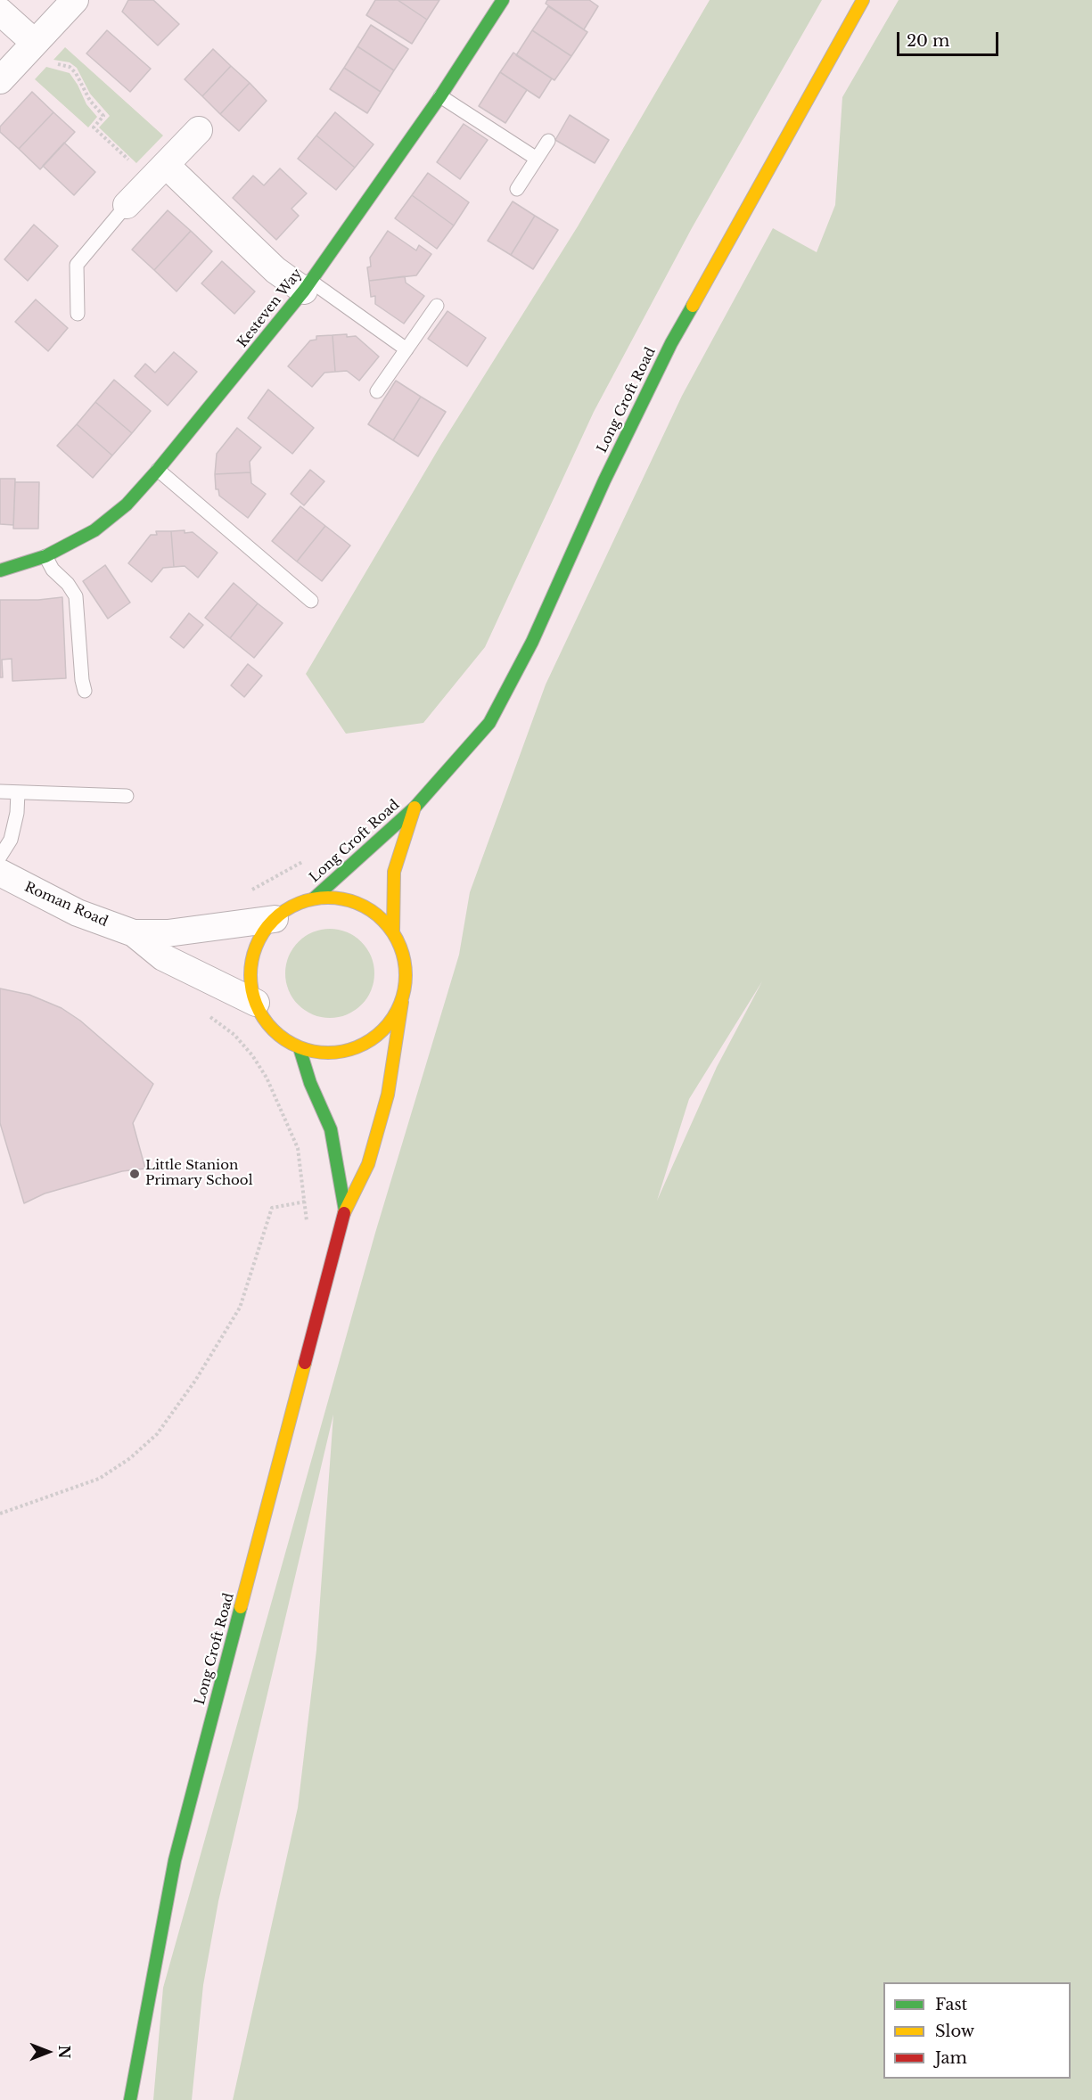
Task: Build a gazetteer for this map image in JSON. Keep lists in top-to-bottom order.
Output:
{
  "streets": {
    "street": ["Kesteven Way", "Long Croft Road", "Roman Road"]
  },
  "crossings": [
    ["Long Croft Road", "Roman Road"]
  ],
  "places": ["Little Stanion Primary School"],
  "legend": ["Fast", "Slow", "Jam"],
  "scale_bar": "20 m",
  "north": "right"
}
